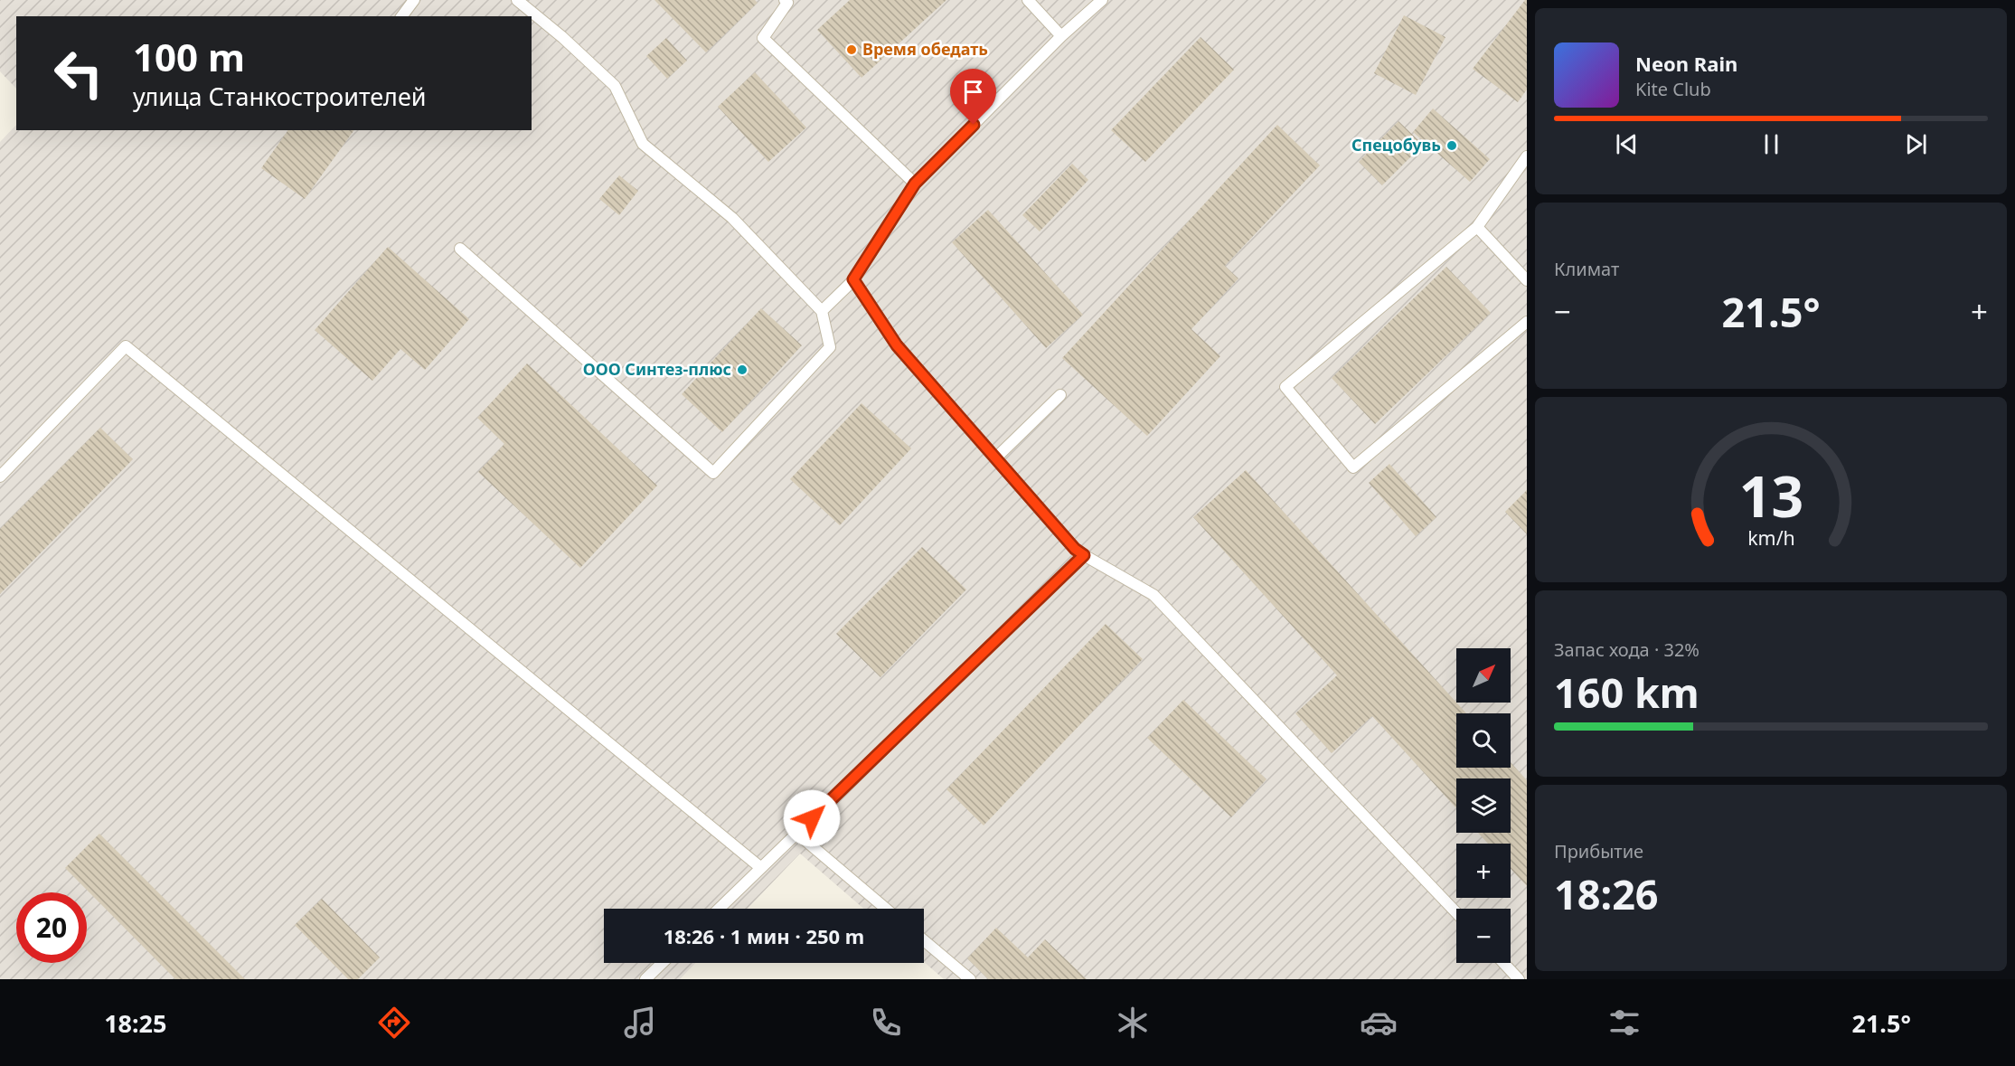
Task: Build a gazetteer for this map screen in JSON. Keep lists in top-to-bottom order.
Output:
{
  "places": ["Время обедать", "Спецобувь", "ООО Синтез-плюс"],
  "north": "top right",
  "page": {
    "turn": ["100 m", "улица Станкостроителей"],
    "song": ["Neon Rain", "Kite Club"],
    "tile": [
      "Климат",
      ["Запас хода · 32%", "160 km"],
      ["Прибытие", "18:26"]
    ],
    "heat": ["−", "21.5°", "+"],
    "map_buttons": ["+", "−"],
    "limit": "20",
    "trip": "18:26 · 1 мин · 250 m",
    "tabs": ["18:25", "21.5°"],
    "gauge": ["13", "km/h"]
  }
}
